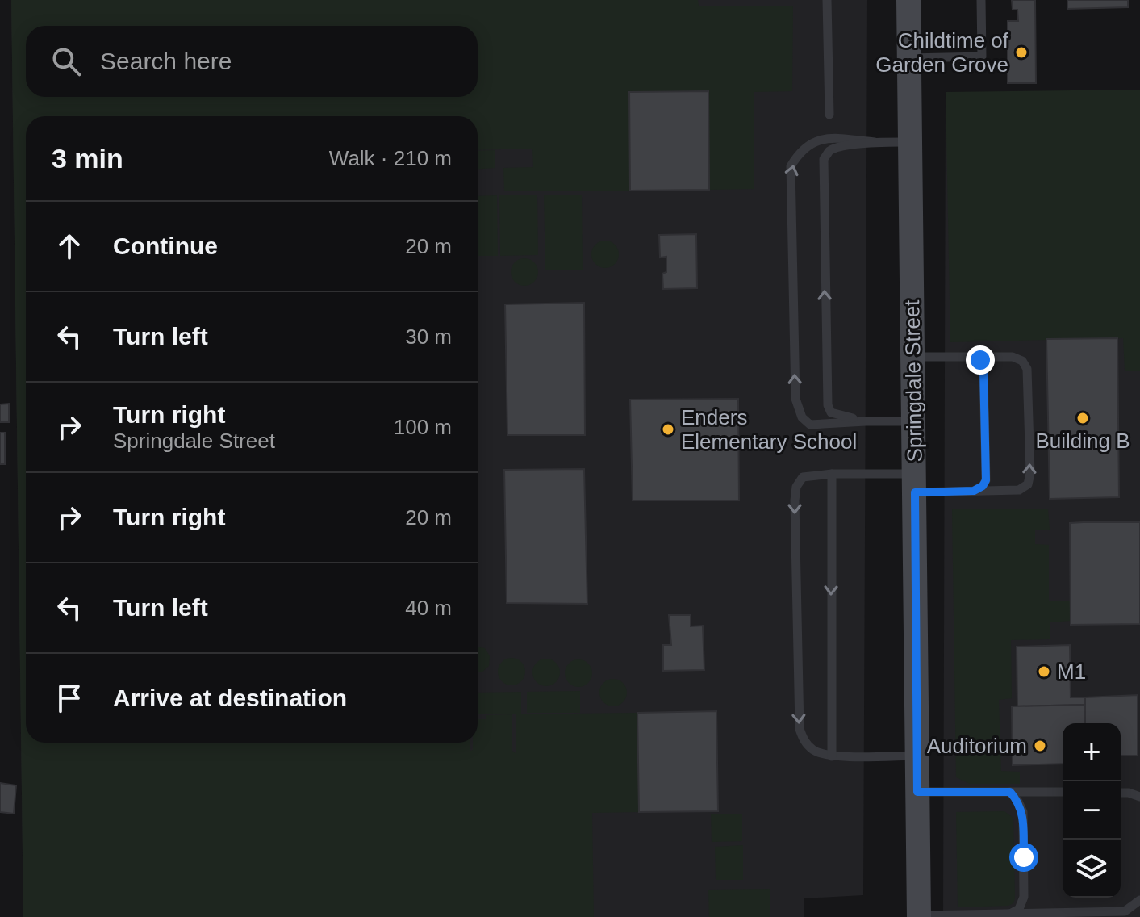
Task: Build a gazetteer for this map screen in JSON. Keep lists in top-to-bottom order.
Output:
{
  "streets": {
    "street": ["Springdale Street"]
  },
  "places": [
    "Childtime of Garden Grove",
    "Building B",
    "Enders Elementary School",
    "M1",
    "Auditorium"
  ],
  "page": {
    "search": "Search here",
    "heading": ["3 min", "Walk · 210 m"],
    "list": [
      ["Continue", "20 m"],
      ["Turn left", "30 m"],
      ["Turn right", "Springdale Street", "100 m"],
      ["Turn right", "20 m"],
      ["Turn left", "40 m"],
      "Arrive at destination"
    ],
    "map_buttons": ["+", "−"]
  }
}
